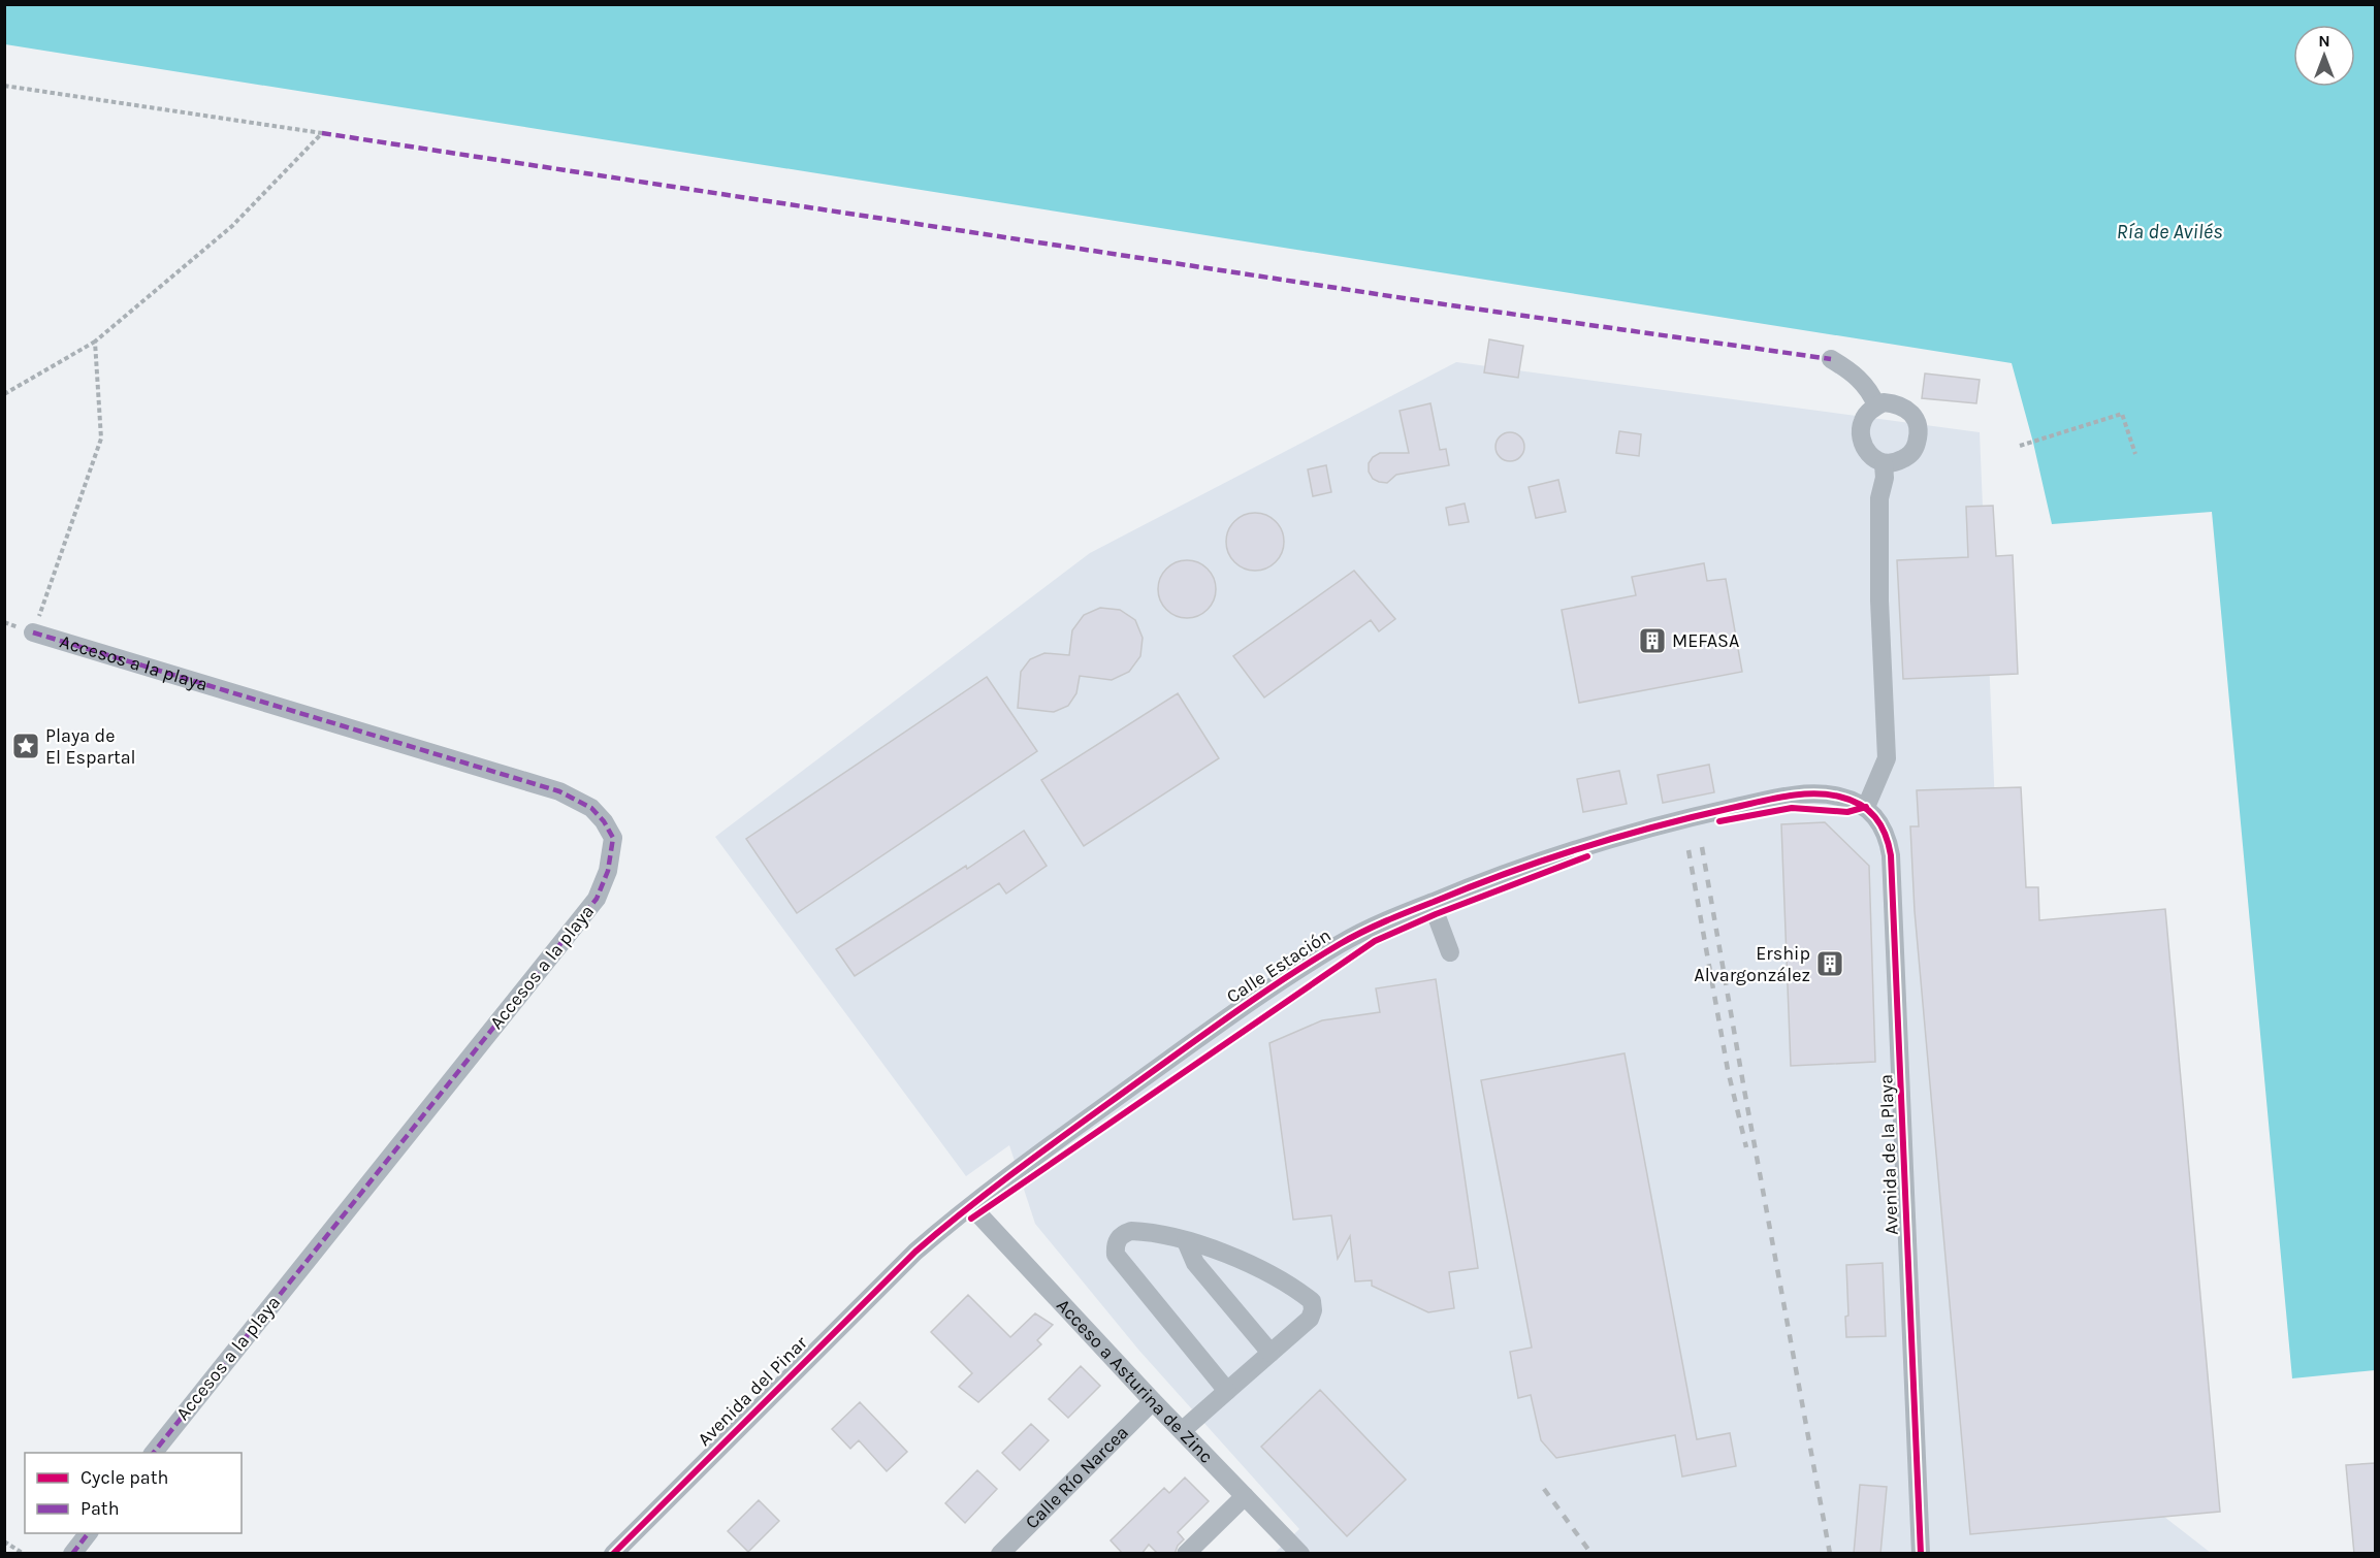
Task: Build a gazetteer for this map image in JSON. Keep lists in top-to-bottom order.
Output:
{
  "streets": {
    "street": [
      "Accesos a la playa",
      "Calle Estación",
      "Avenida de la Playa",
      "Acceso a Asturina de Zinc",
      "Avenida del Pinar",
      "Calle Río Narcea"
    ]
  },
  "crossings": [
    ["Calle Estación", "Avenida de la Playa"],
    ["Calle Estación", "Acceso a Asturina de Zinc"],
    ["Calle Estación", "Avenida del Pinar"],
    ["Acceso a Asturina de Zinc", "Calle Río Narcea"]
  ],
  "water": ["Ría de Avilés"],
  "places": {
    "building": ["MEFASA", "Ership Alvargonzález"],
    "place": ["Playa de El Espartal"]
  },
  "legend": ["Cycle path", "Path"],
  "north": "top"
}
